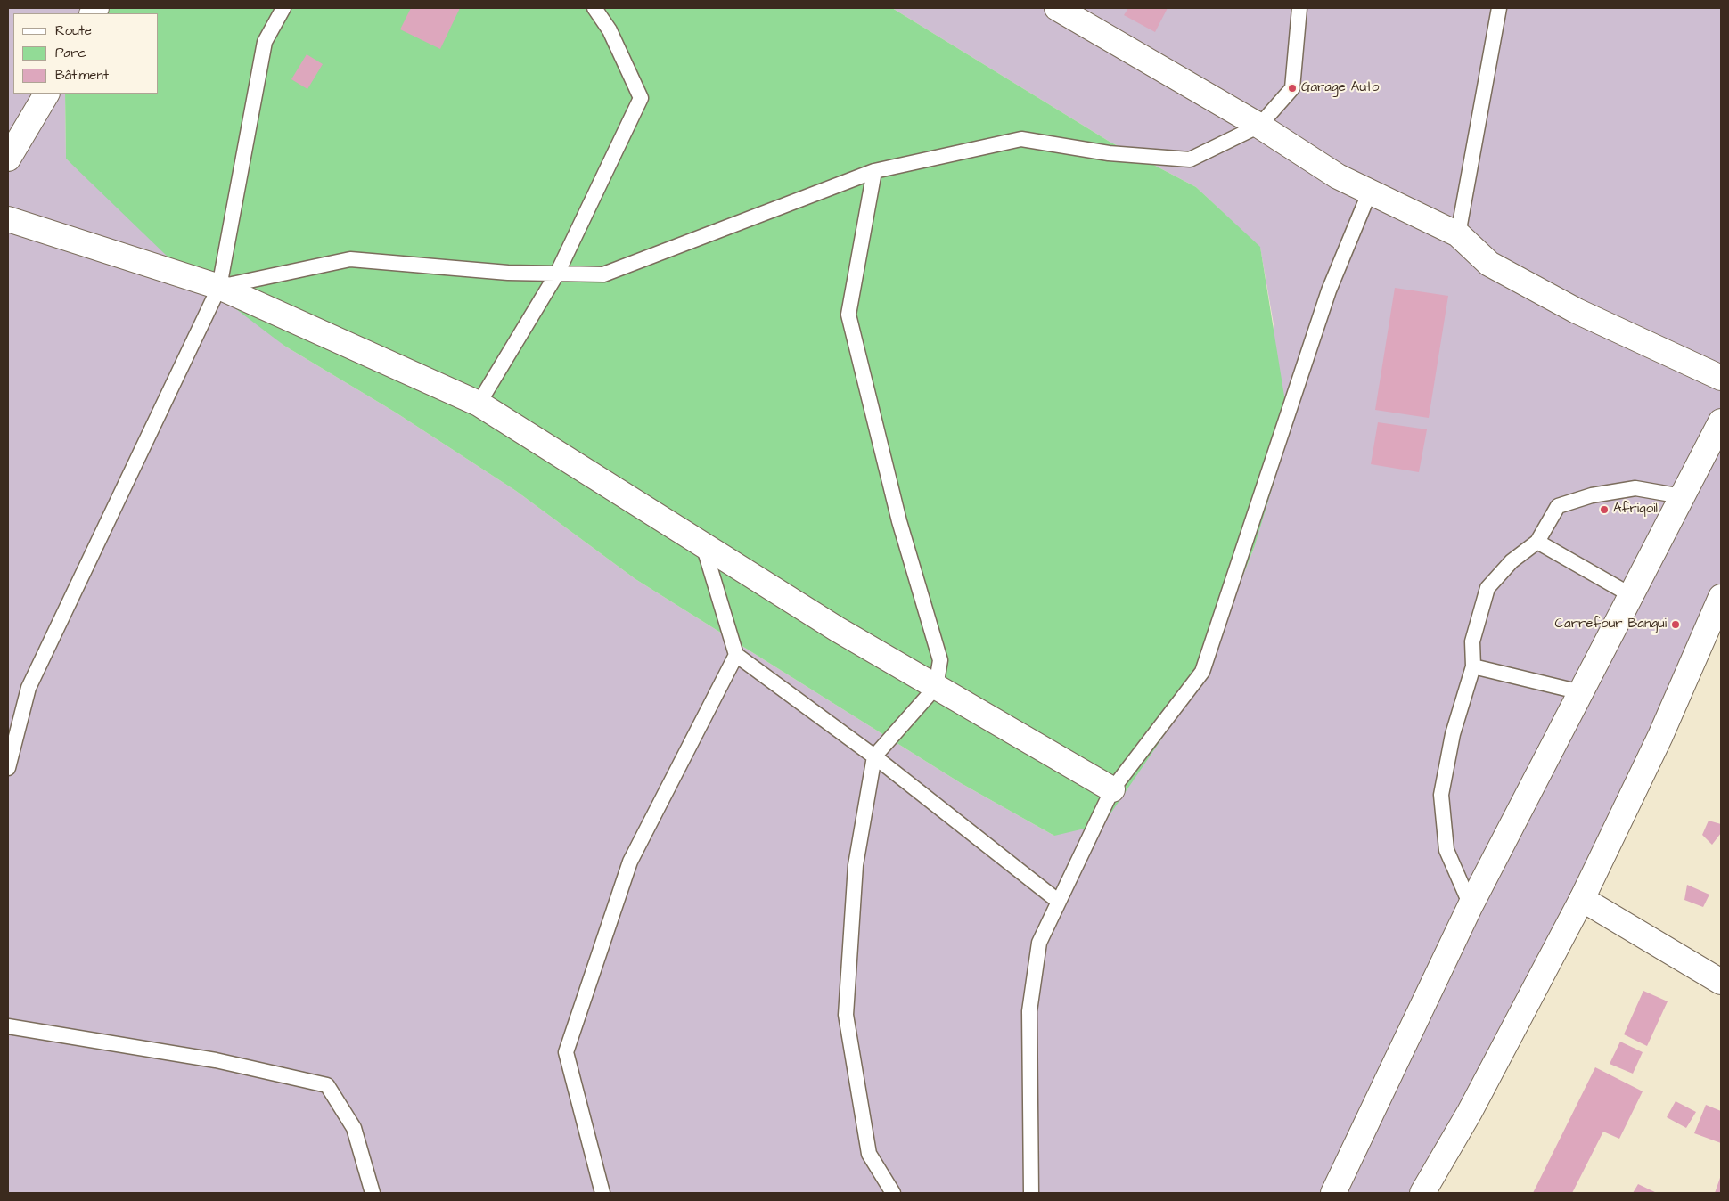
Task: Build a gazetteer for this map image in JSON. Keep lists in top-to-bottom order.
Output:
{
  "places": ["Garage Auto", "Afriqoil", "Carrefour Bangui"],
  "legend": ["Route", "Parc", "Bâtiment"]
}
